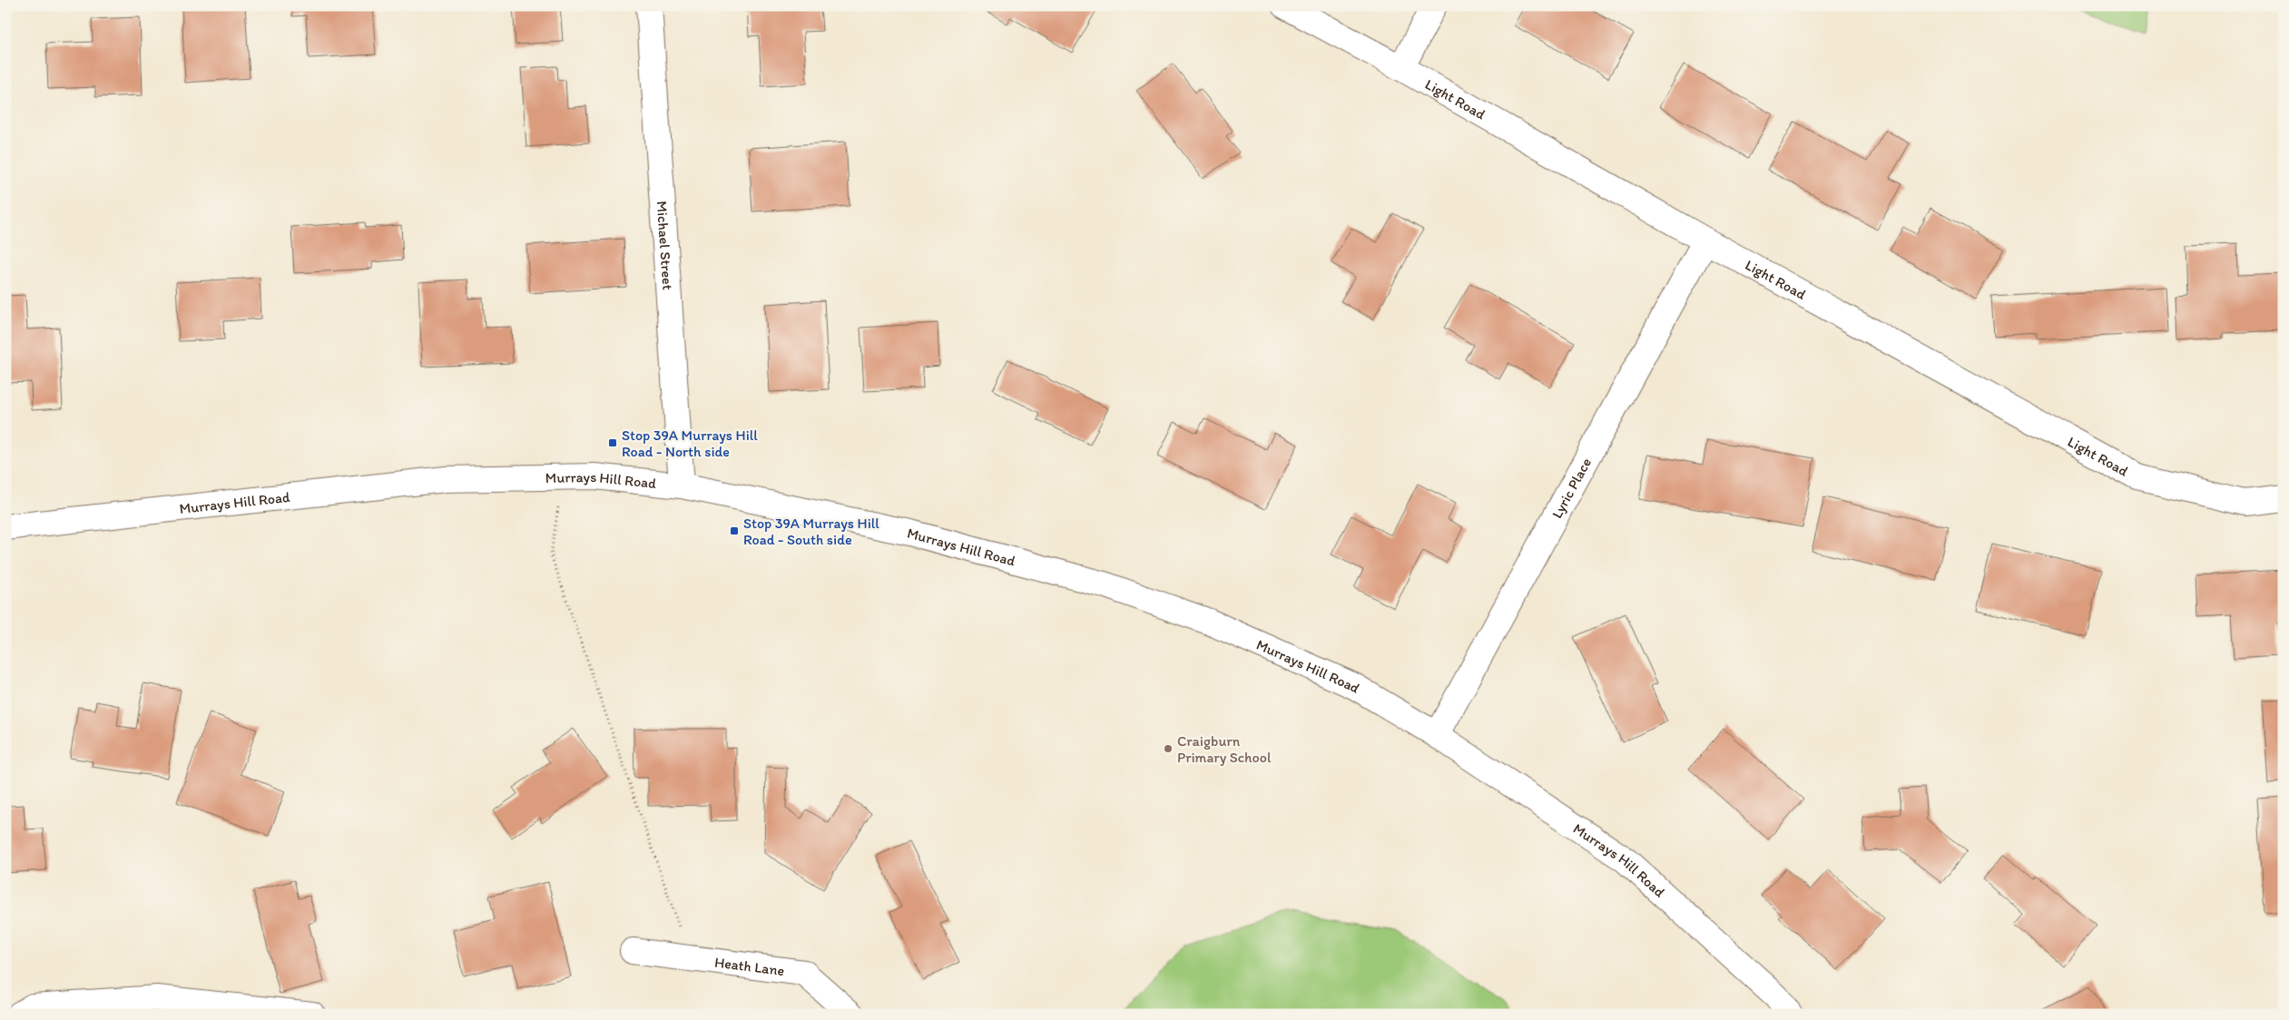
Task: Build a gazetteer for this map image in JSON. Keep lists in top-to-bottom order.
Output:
{
  "streets": {
    "street": [
      "Light Road",
      "Michael Street",
      "Murrays Hill Road",
      "Lyric Place",
      "Heath Lane"
    ]
  },
  "crossings": [
    ["Light Road", "Lyric Place"],
    ["Michael Street", "Murrays Hill Road"],
    ["Murrays Hill Road", "Lyric Place"]
  ],
  "places": {
    "transit": ["Stop 39A Murrays Hill Road - North side", "Stop 39A Murrays Hill Road - South side"],
    "other": ["Craigburn Primary School"]
  }
}
